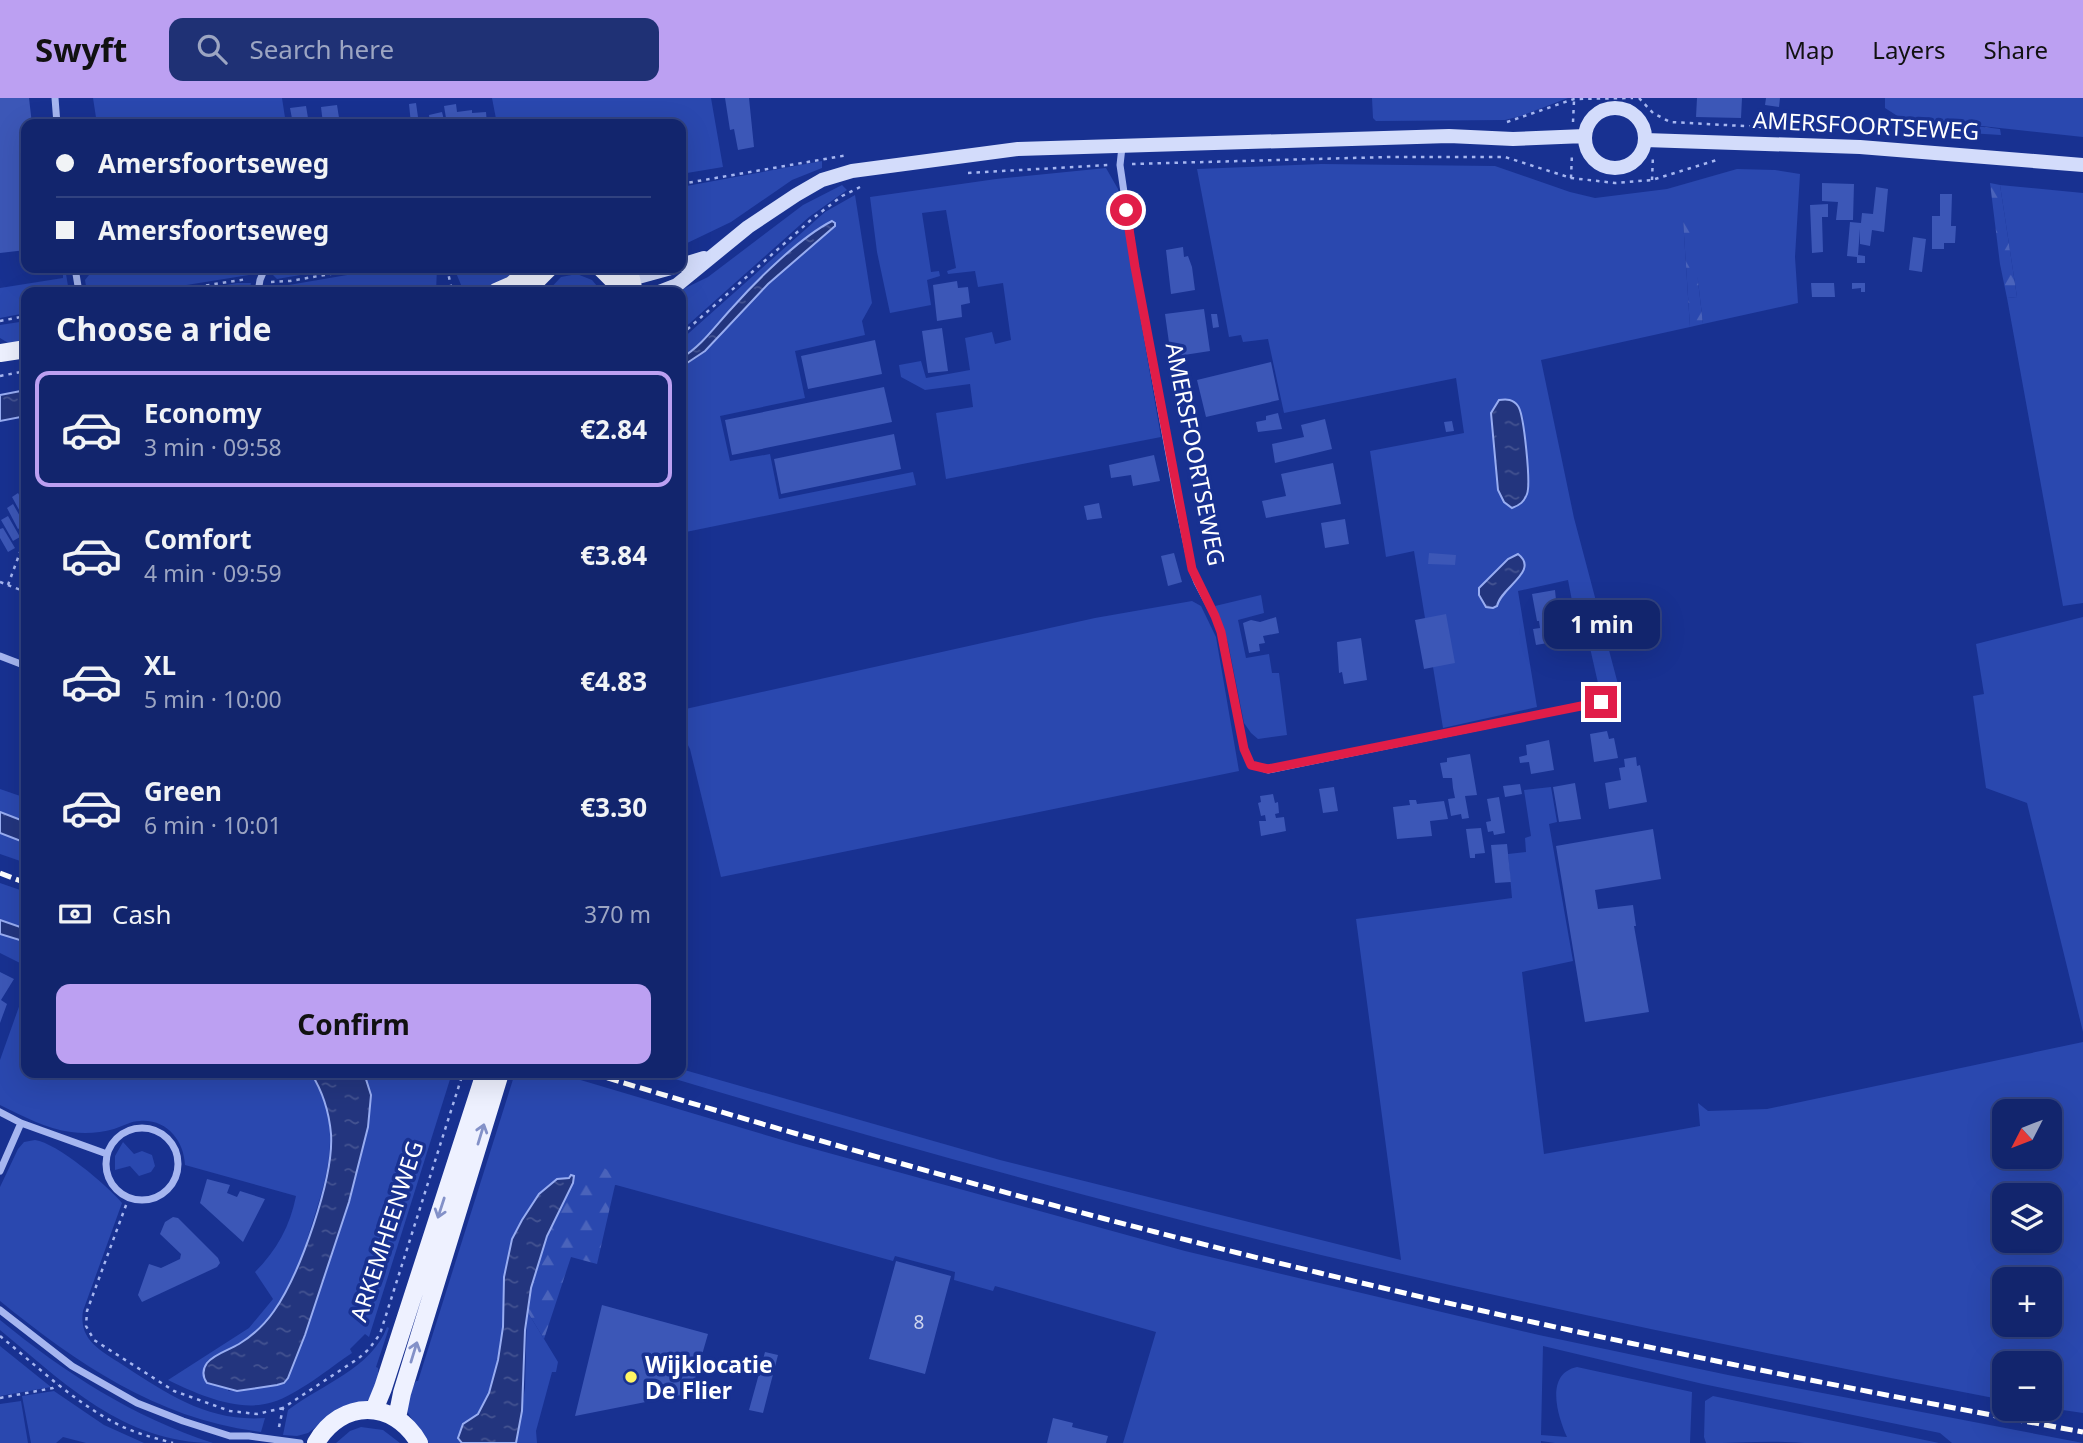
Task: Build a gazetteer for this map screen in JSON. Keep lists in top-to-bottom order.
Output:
{
  "streets": {
    "main road": ["AMERSFOORTSEWEG", "ARKEMHEENWEG"]
  },
  "places": ["Wijklocatie De Flier"],
  "house_numbers": ["8"],
  "north": "bottom left",
  "page": {
    "header": "Swyft",
    "search": "Search here",
    "nav": ["Map", "Layers", "Share"],
    "banner": ["Amersfoortseweg", "Amersfoortseweg"],
    "heading": "Choose a ride",
    "list": [
      {
        "name": "Economy",
        "note": "3 min · 09:58",
        "value": "€2.84"
      },
      {
        "name": "Comfort",
        "note": "4 min · 09:59",
        "value": "€3.84"
      },
      {
        "name": "XL",
        "note": "5 min · 10:00",
        "value": "€4.83"
      },
      {
        "name": "Green",
        "note": "6 min · 10:01",
        "value": "€3.30"
      }
    ],
    "bubble": "1 min",
    "pay": ["Cash", "370 m"],
    "buttons": "Confirm",
    "map_buttons": ["+", "−"]
  }
}
